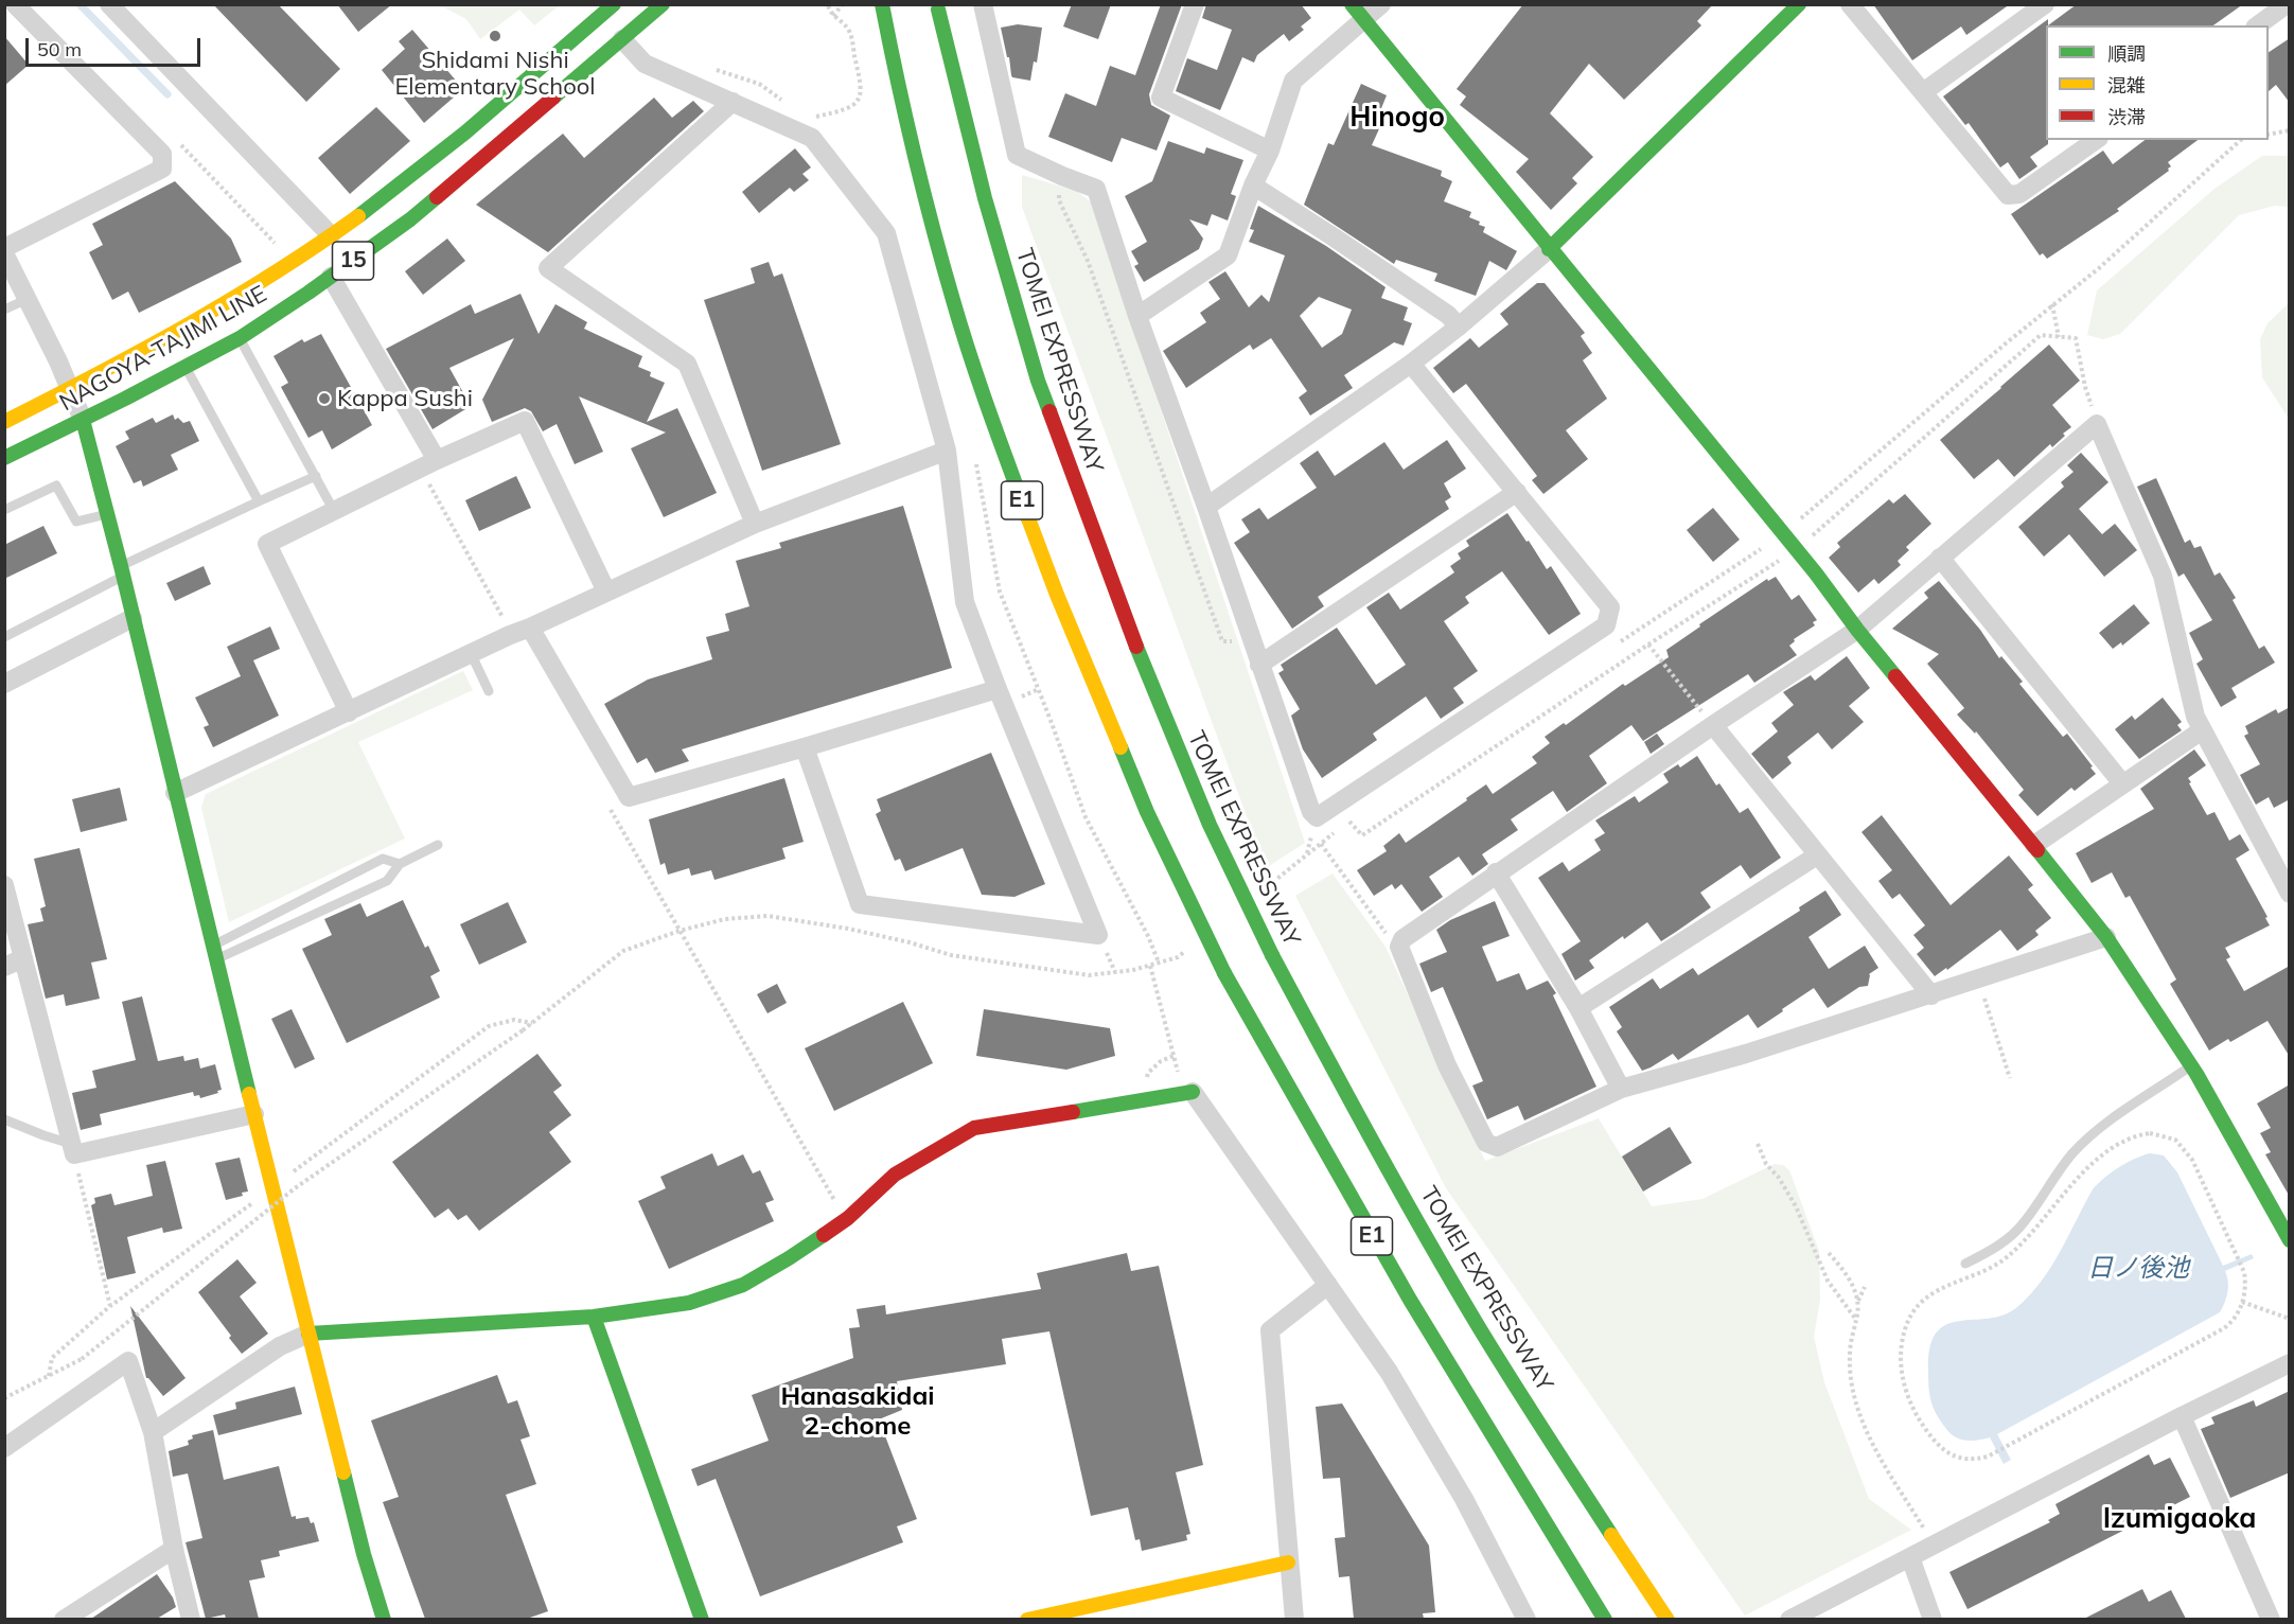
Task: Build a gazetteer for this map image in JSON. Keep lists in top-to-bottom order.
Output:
{
  "streets": {
    "main road": [
      "15",
      "NAGOYA-TAJIMI LINE",
      "TOMEI EXPRESSWAY",
      "E1"
    ]
  },
  "districts": ["Hinogo", "Hanasakidai 2-chome", "Izumigaoka"],
  "water": ["日ノ後池"],
  "places": ["Shidami Nishi Elementary School", "Kappa Sushi"],
  "legend": ["順調", "混雑", "渋滞"],
  "scale_bar": "50 m"
}
